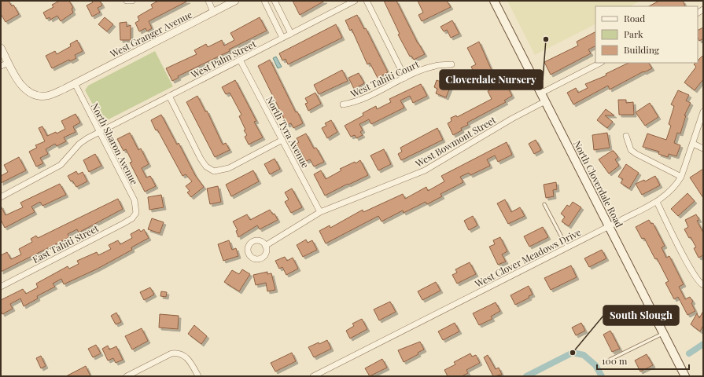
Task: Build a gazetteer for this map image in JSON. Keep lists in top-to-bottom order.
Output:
{
  "streets": {
    "main road": ["North Cloverdale Road"],
    "street": [
      "West Granger Avenue",
      "West Palm Street",
      "West Tahiti Court",
      "North Tyra Avenue",
      "West Bowmont Street",
      "North Sharon Avenue",
      "East Tahiti Street",
      "West Clover Meadows Drive"
    ]
  },
  "crossings": [
    ["West Granger Avenue", "North Sharon Avenue"],
    ["West Palm Street", "North Tyra Avenue"],
    ["West Palm Street", "North Sharon Avenue"],
    ["North Tyra Avenue", "West Bowmont Street"],
    ["West Bowmont Street", "North Cloverdale Road"],
    ["North Sharon Avenue", "East Tahiti Street"],
    ["North Cloverdale Road", "West Clover Meadows Drive"]
  ],
  "places": ["Cloverdale Nursery", "South Slough"],
  "legend": ["Road", "Park", "Building"],
  "scale_bar": "100 m"
}
